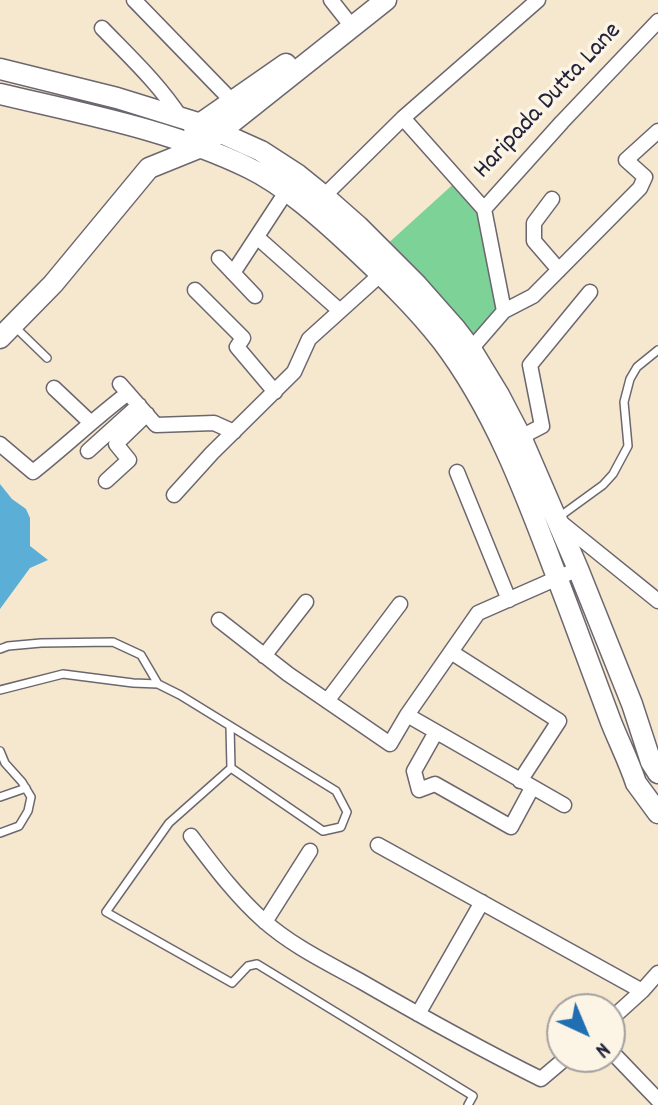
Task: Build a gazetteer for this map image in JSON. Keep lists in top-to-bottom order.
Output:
{
  "streets": {
    "street": ["Haripada Dutta Lane"]
  },
  "north": "bottom right"
}
